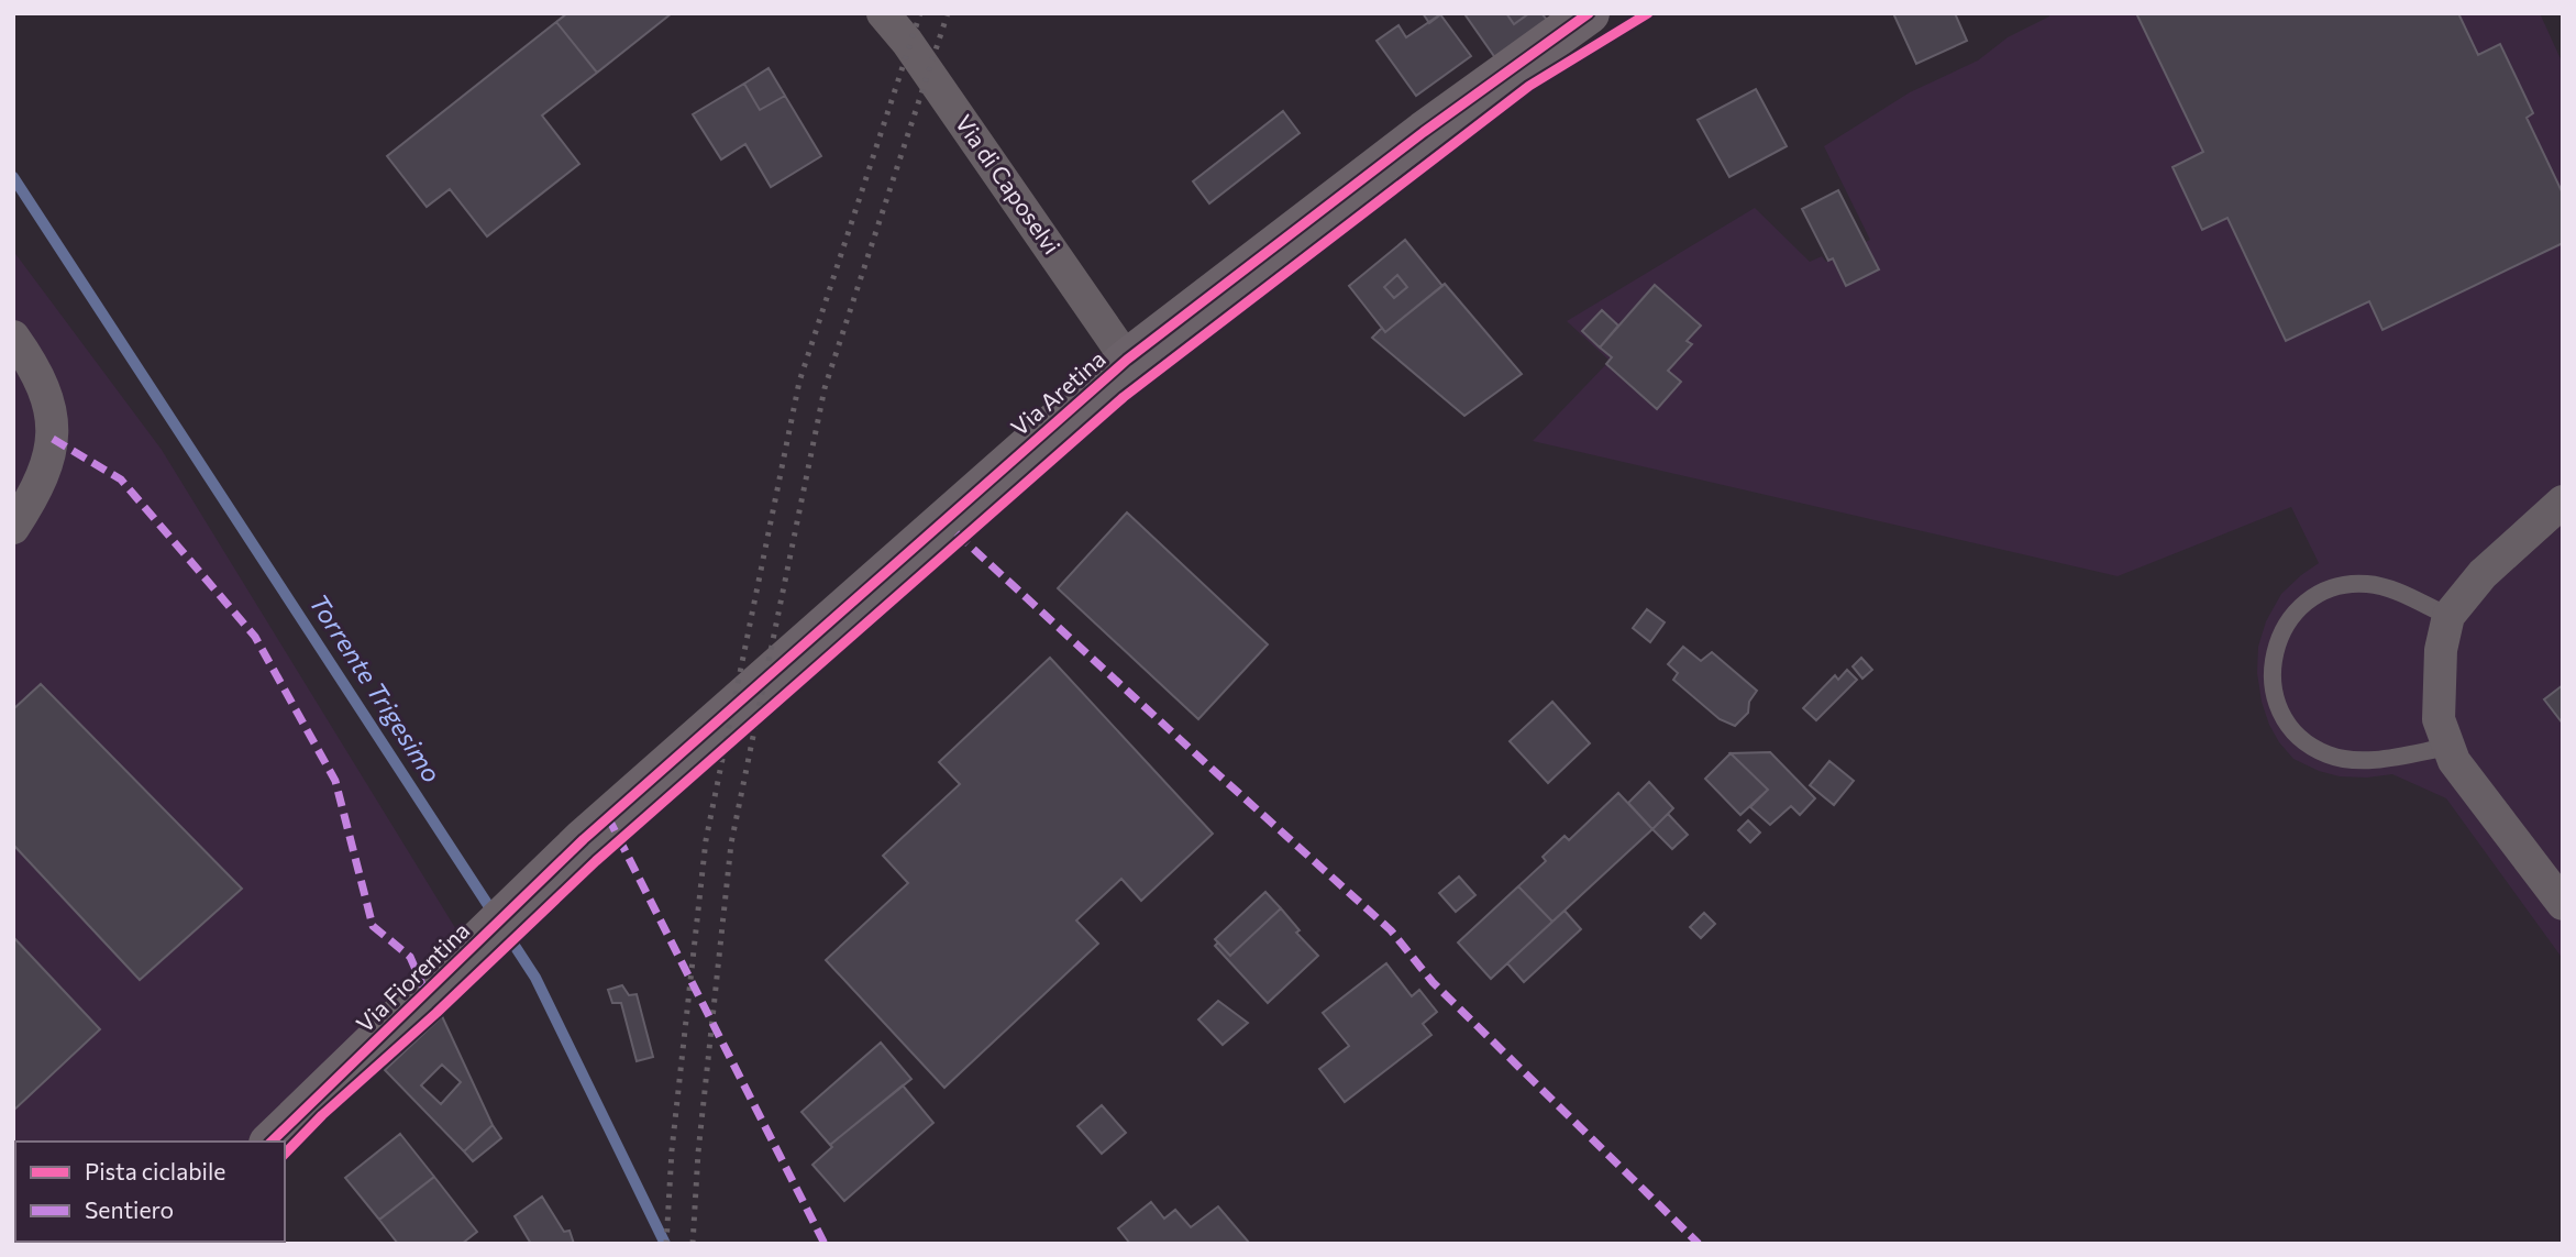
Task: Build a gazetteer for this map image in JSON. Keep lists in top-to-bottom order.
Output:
{
  "streets": {
    "street": ["Via di Caposelvi", "Via Aretina", "Via Fiorentina"]
  },
  "crossings": [
    ["Via di Caposelvi", "Via Aretina"],
    ["Via Aretina", "Via Fiorentina"]
  ],
  "water": ["Torrente Trigesimo"],
  "legend": ["Pista ciclabile", "Sentiero"]
}
